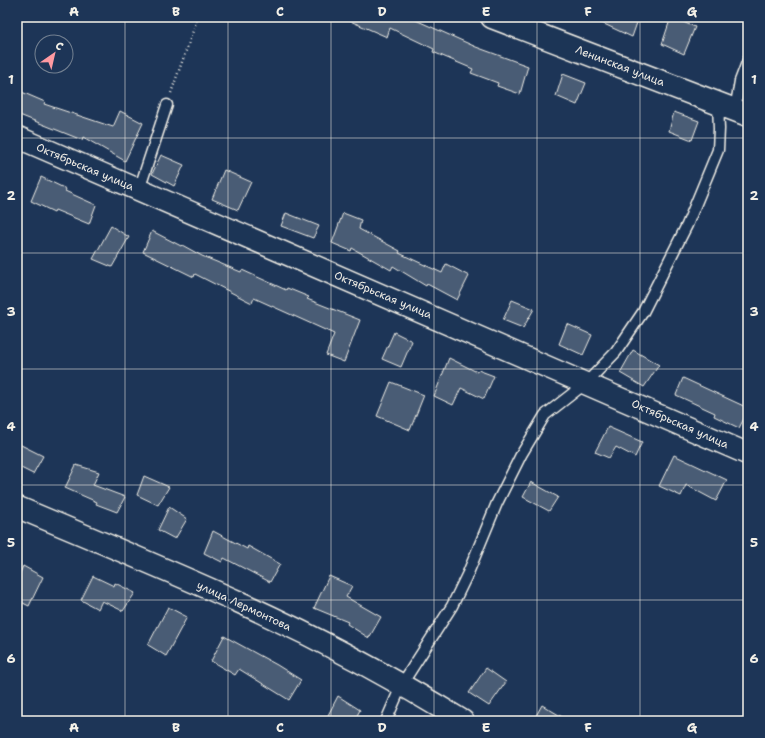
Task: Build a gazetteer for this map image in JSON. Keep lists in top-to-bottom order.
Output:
{
  "streets": {
    "street": ["Ленинская улица", "Октябрьская улица", "улица Лермонтова"]
  },
  "north": "top right",
  "grid": {
    "columns": [
      "A",
      "B",
      "C",
      "D",
      "E",
      "F",
      "G"
    ],
    "rows": [
      "1",
      "2",
      "3",
      "4",
      "5",
      "6"
    ]
  }
}
